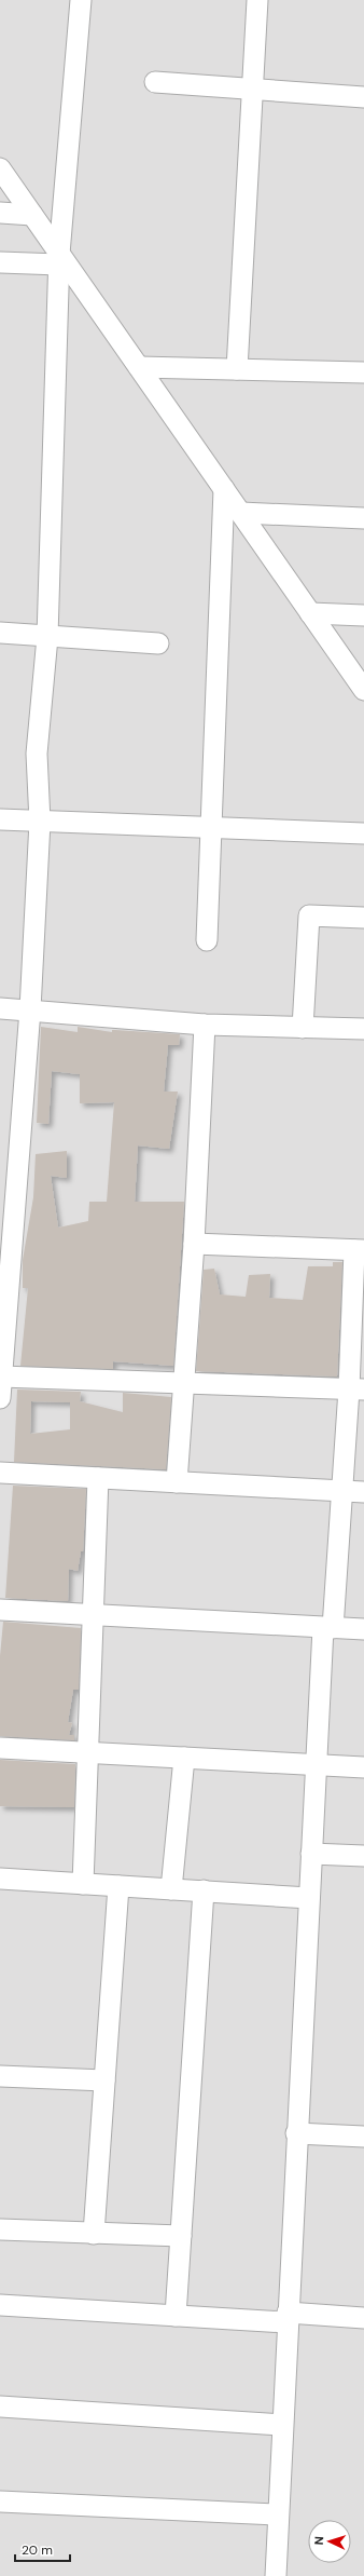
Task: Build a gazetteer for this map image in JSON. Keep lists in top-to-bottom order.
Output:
{
  "scale_bar": "20 m",
  "north": "left"
}
